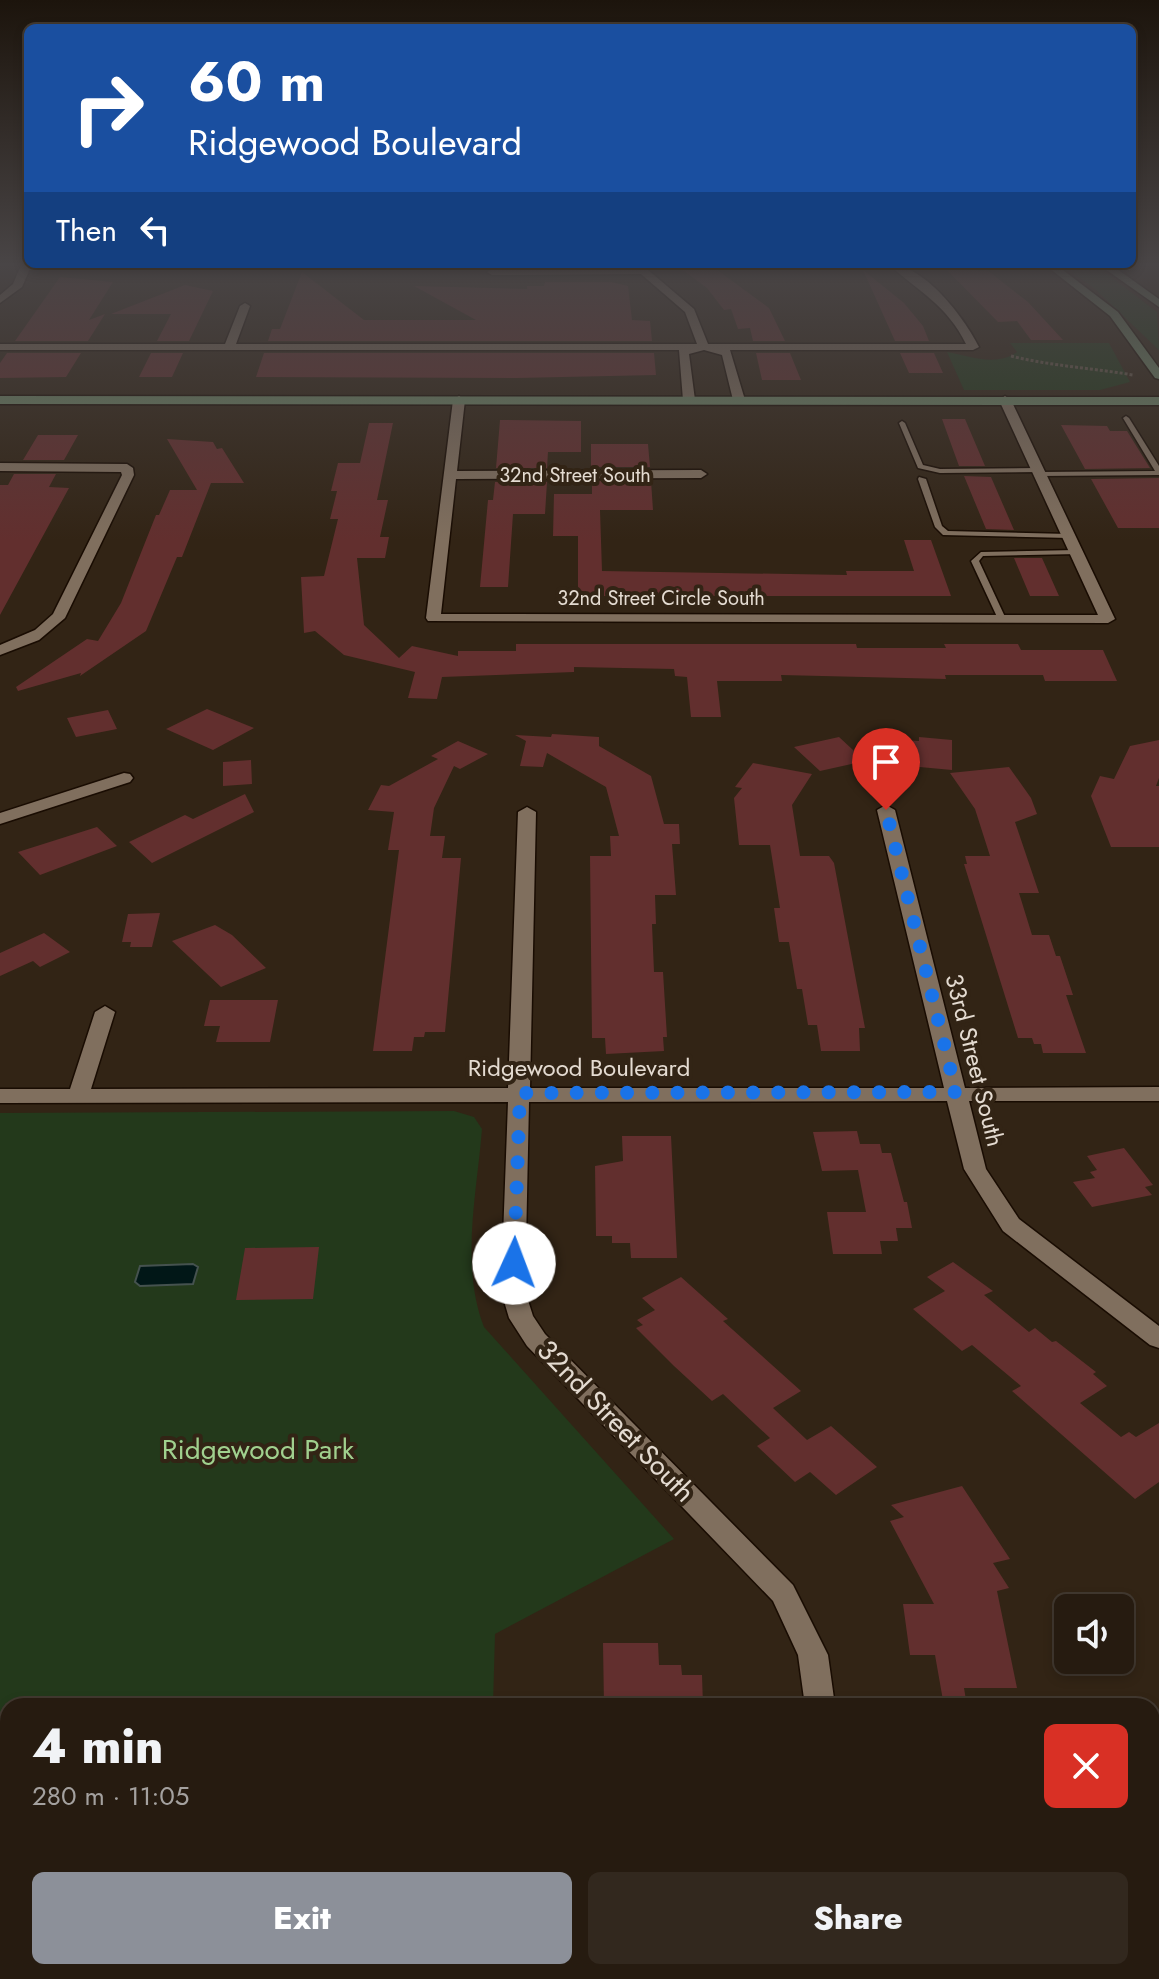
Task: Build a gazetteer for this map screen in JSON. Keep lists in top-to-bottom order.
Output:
{
  "streets": {
    "street": [
      "32nd Street South",
      "32nd Street Circle South",
      "33rd Street South",
      "Ridgewood Boulevard"
    ]
  },
  "crossings": [
    ["32nd Street South", "32nd Street Circle South"],
    ["32nd Street South", "Ridgewood Boulevard"],
    ["33rd Street South", "Ridgewood Boulevard"]
  ],
  "parks": ["Ridgewood Park"],
  "page": {
    "turn": ["60 m", "Ridgewood Boulevard"],
    "then": "Then",
    "heading": ["4 min", "280 m · 11:05"],
    "buttons": ["Exit", "Share"]
  }
}
